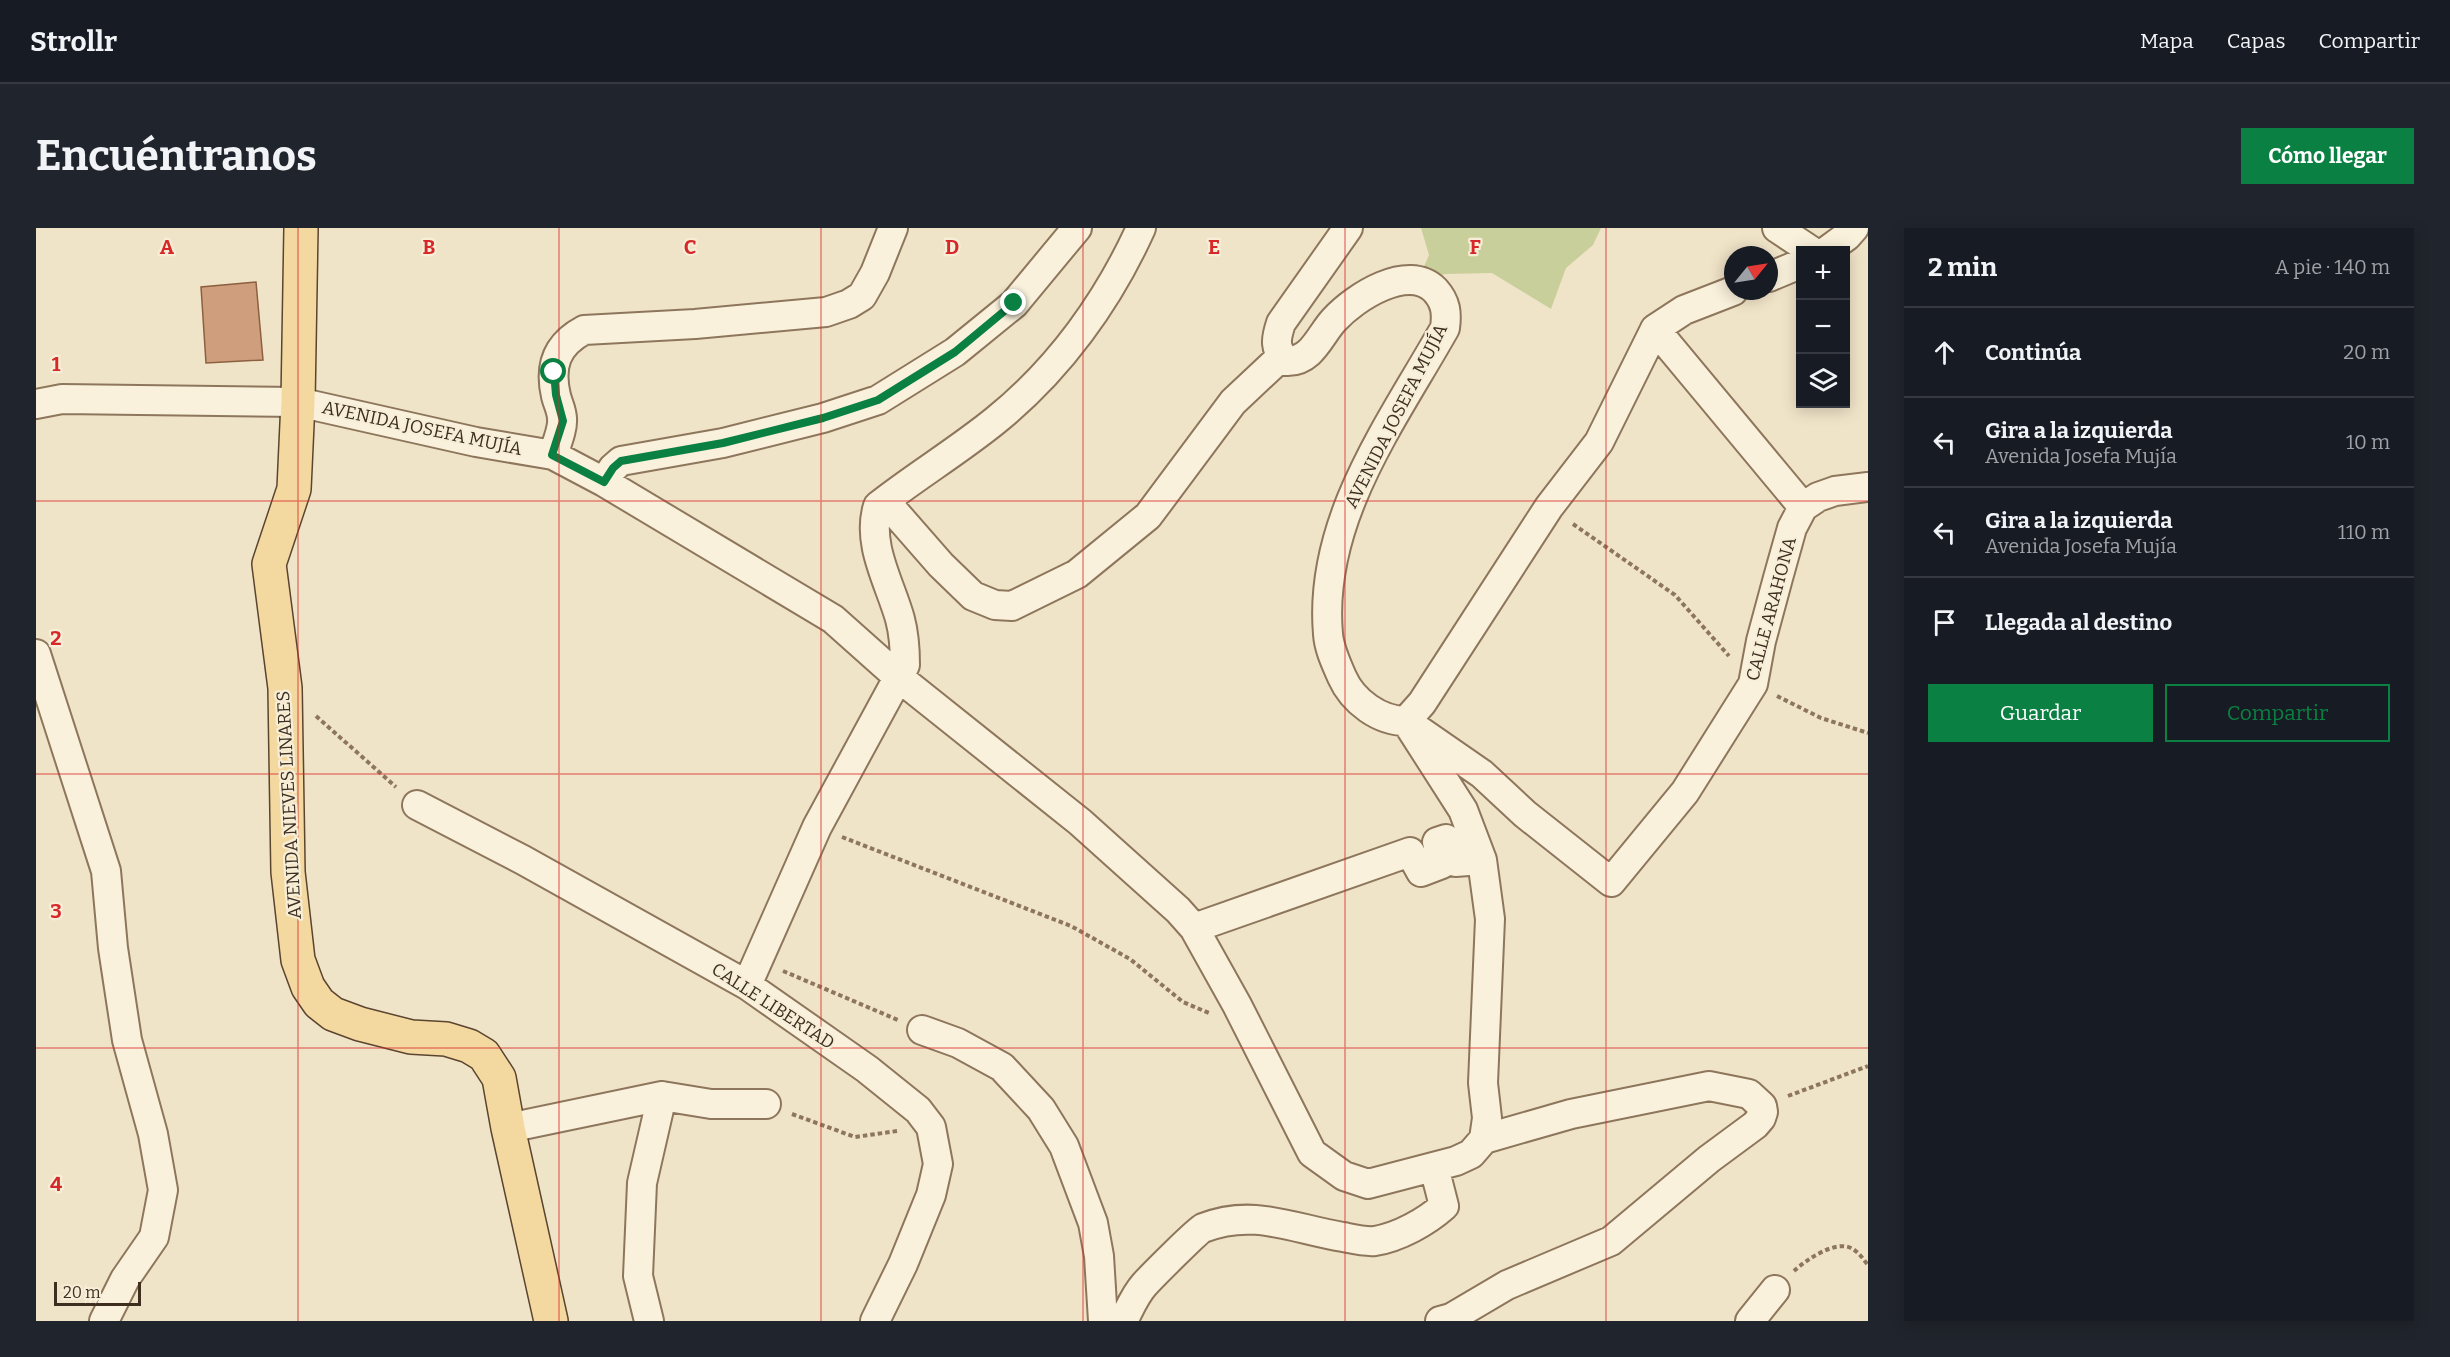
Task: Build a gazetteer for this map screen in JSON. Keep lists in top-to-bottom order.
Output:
{
  "streets": {
    "main road": ["AVENIDA NIEVES LINARES"],
    "street": ["AVENIDA JOSEFA MUJÍA", "CALLE ARAHONA", "CALLE LIBERTAD"]
  },
  "crossings": [
    ["AVENIDA JOSEFA MUJÍA", "CALLE ARAHONA"],
    ["AVENIDA JOSEFA MUJÍA", "AVENIDA NIEVES LINARES"]
  ],
  "scale_bar": "20 m",
  "north": "top right",
  "page": {
    "header": "Strollr",
    "nav": ["Mapa", "Capas", "Compartir"],
    "buttons": [
      "Cómo llegar",
      ["Guardar", "Compartir"]
    ],
    "title": "Encuéntranos",
    "heading": ["2 min", "A pie · 140 m"],
    "map_buttons": ["+", "−"],
    "list": [
      ["Continúa", "20 m"],
      ["Gira a la izquierda", "Avenida Josefa Mujía", "10 m"],
      ["Gira a la izquierda", "Avenida Josefa Mujía", "110 m"],
      "Llegada al destino"
    ],
    "scale": "20 m"
  },
  "grid": {
    "columns": [
      "A",
      "B",
      "C",
      "D",
      "E",
      "F"
    ],
    "rows": [
      "1",
      "2",
      "3",
      "4"
    ]
  }
}
